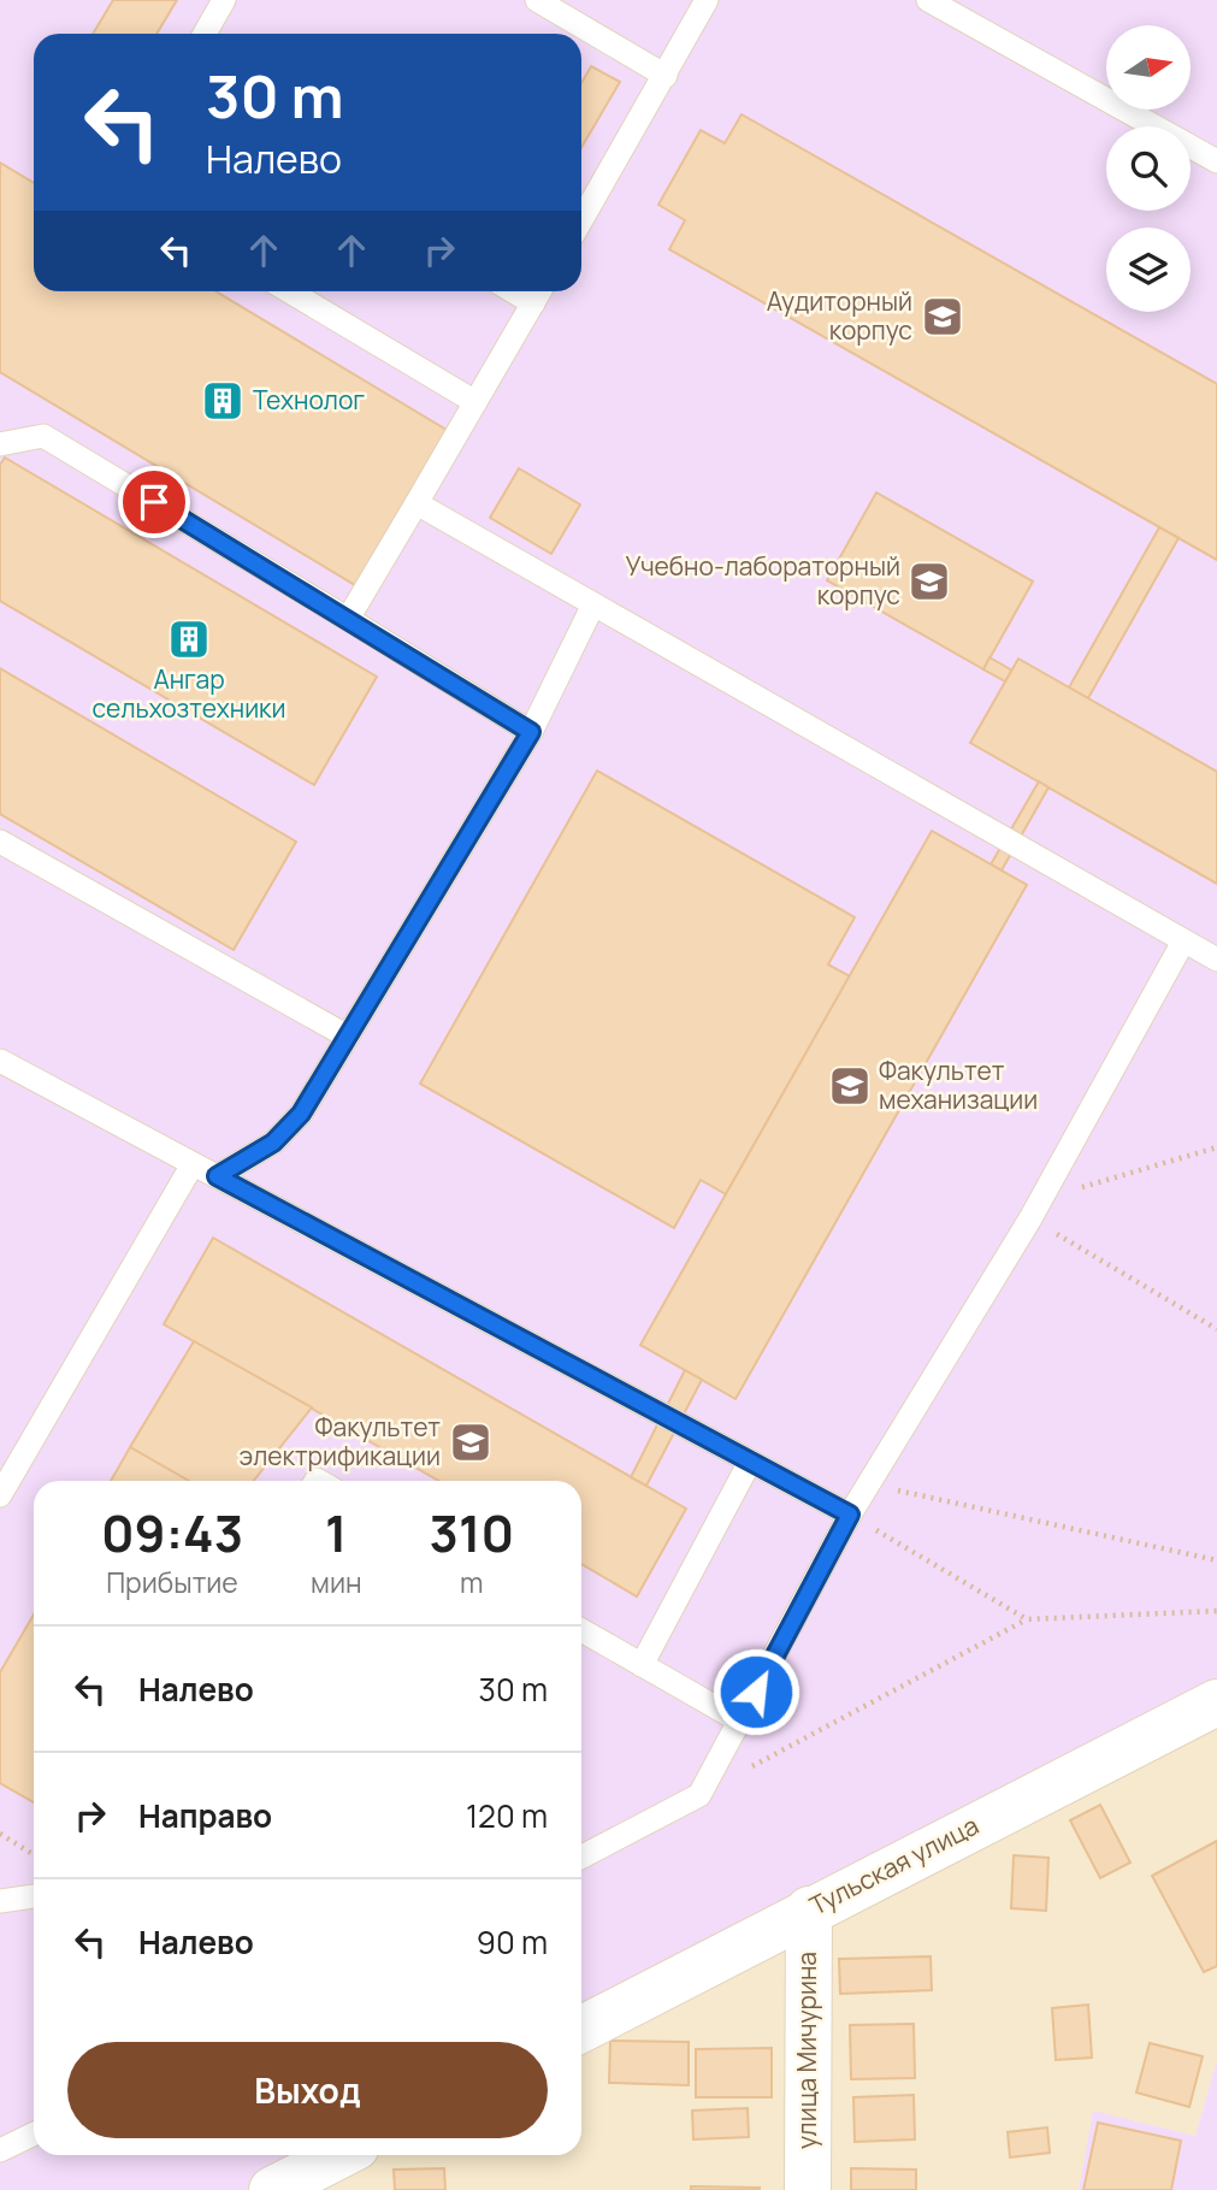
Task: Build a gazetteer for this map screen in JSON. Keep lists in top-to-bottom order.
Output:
{
  "streets": {
    "street": ["Тульская улица", "улица Мичурина"]
  },
  "crossings": [
    ["Тульская улица", "улица Мичурина"]
  ],
  "places": {
    "school or university": [
      "Аудиторный корпус",
      "Учебно-лабораторный корпус",
      "Факультет механизации",
      "Факультет электрификации"
    ],
    "building": ["Технолог", "Ангар сельхозтехники"]
  },
  "north": "right",
  "page": {
    "turn": ["30 m", "Налево"],
    "eta": [
      "09:43",
      "Прибытие",
      "1",
      "мин",
      "310",
      "m"
    ],
    "list": [
      {
        "name": "Налево",
        "value": "30 m"
      },
      {
        "name": "Направо",
        "value": "120 m"
      },
      {
        "name": "Налево",
        "value": "90 m"
      }
    ],
    "buttons": "Выход"
  }
}
